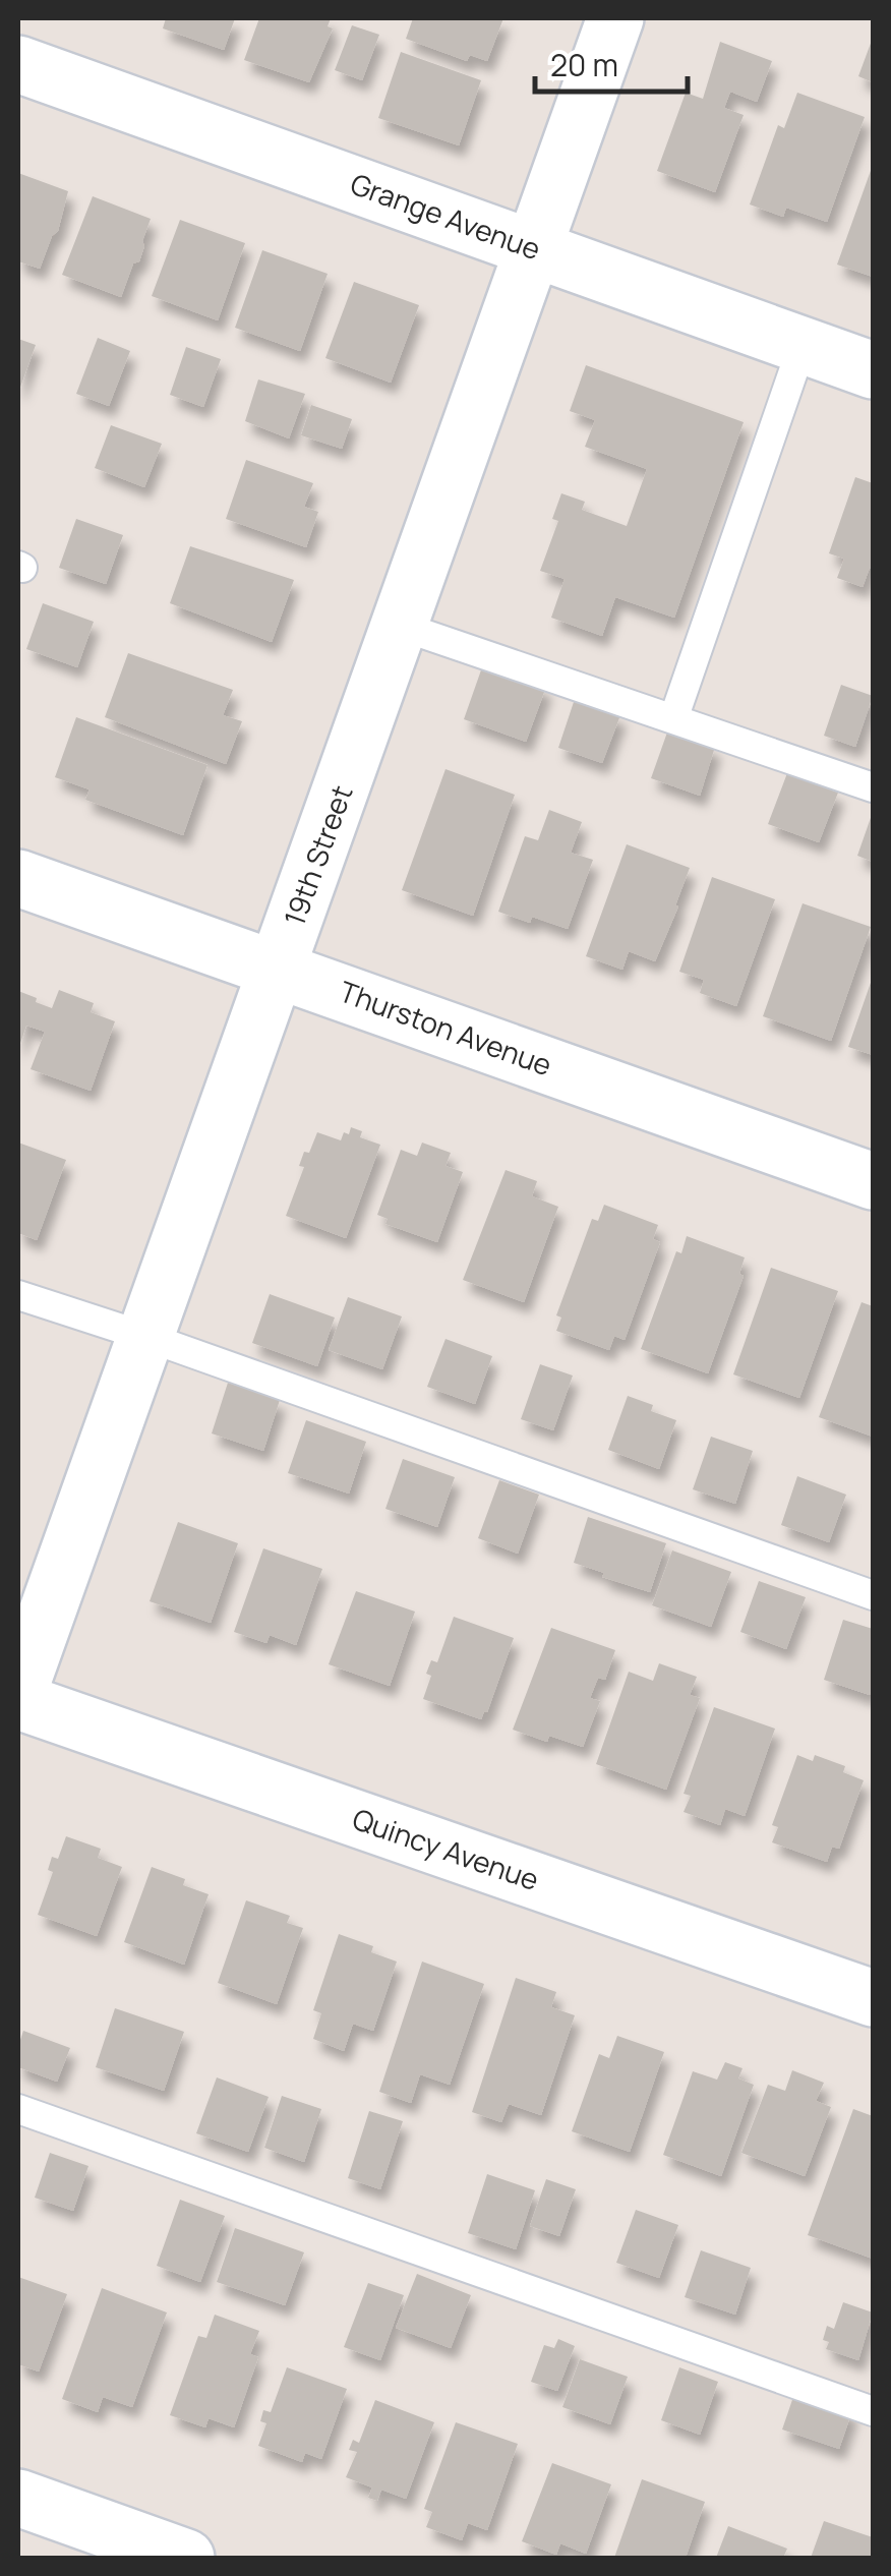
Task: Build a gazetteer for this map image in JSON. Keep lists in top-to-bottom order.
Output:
{
  "streets": {
    "street": [
      "Grange Avenue",
      "19th Street",
      "Thurston Avenue",
      "Quincy Avenue"
    ]
  },
  "crossings": [
    ["Grange Avenue", "19th Street"],
    ["19th Street", "Thurston Avenue"]
  ],
  "scale_bar": "20 m"
}
